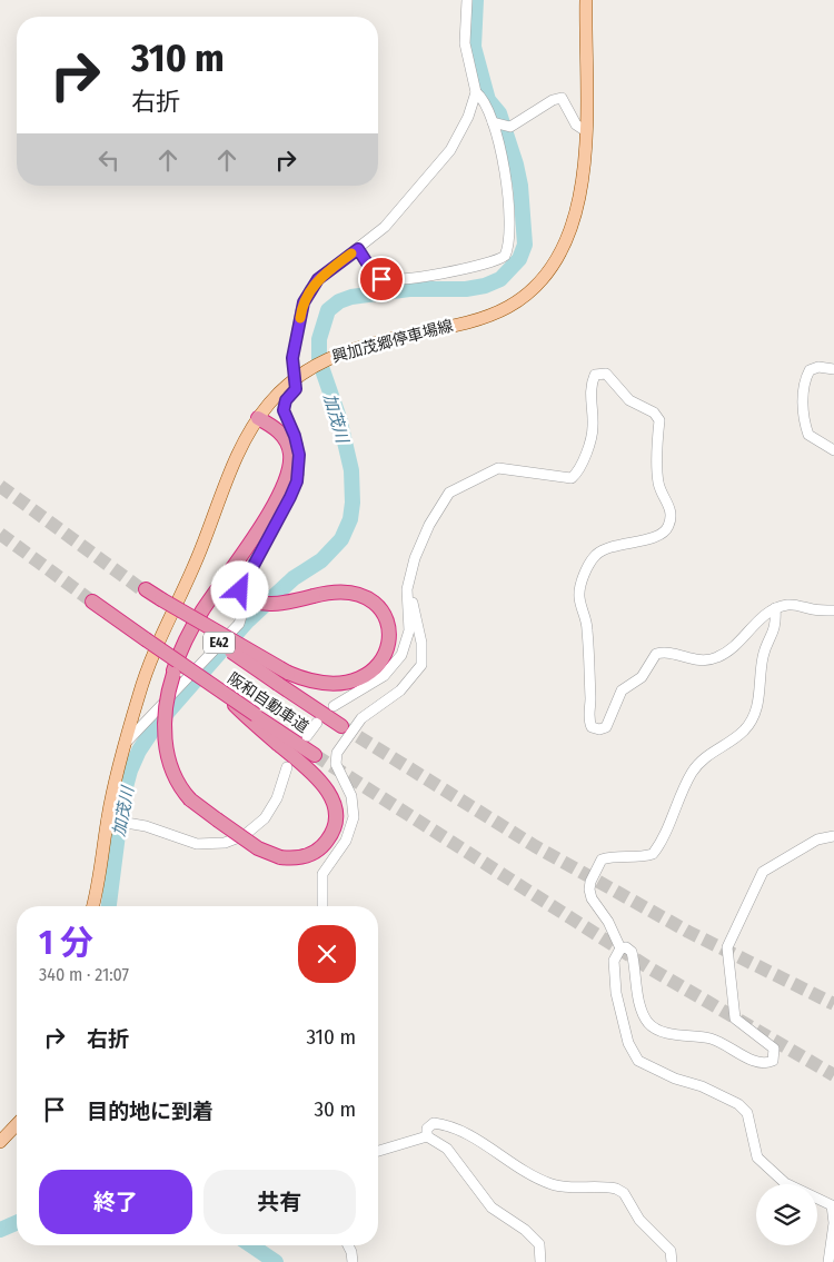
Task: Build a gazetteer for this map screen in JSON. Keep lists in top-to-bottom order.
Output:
{
  "streets": {
    "highway": ["E42", "阪和自動車道"],
    "main road": ["興加茂郷停車場線"]
  },
  "water": ["加茂川"],
  "page": {
    "turn": ["310 m", "右折"],
    "heading": ["1 分", "340 m · 21:07"],
    "list": [
      {
        "name": "右折",
        "value": "310 m"
      },
      {
        "name": "目的地に到着",
        "value": "30 m"
      }
    ],
    "buttons": ["終了", "共有"]
  }
}
